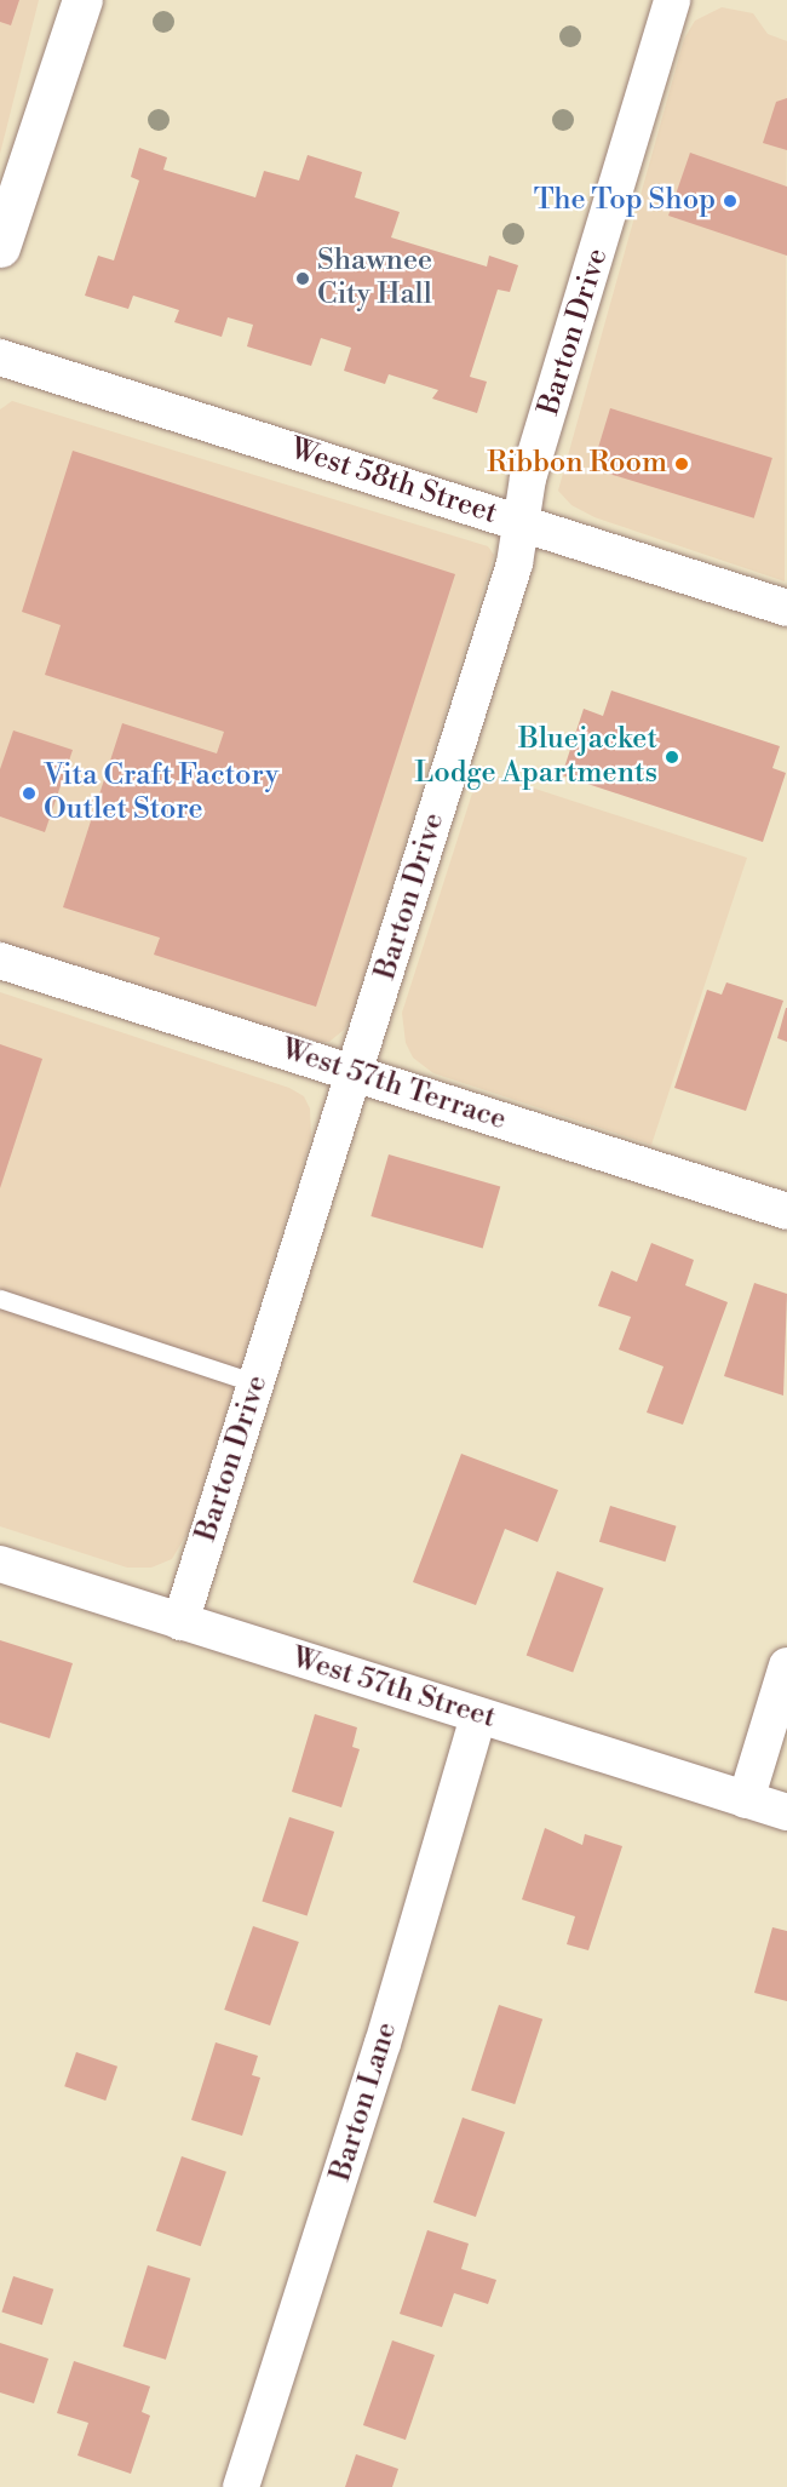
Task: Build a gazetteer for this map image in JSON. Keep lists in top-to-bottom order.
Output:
{
  "streets": {
    "street": [
      "Barton Drive",
      "West 58th Street",
      "West 57th Terrace",
      "West 57th Street",
      "Barton Lane"
    ]
  },
  "crossings": [
    ["Barton Drive", "West 58th Street"],
    ["Barton Drive", "West 57th Terrace"],
    ["Barton Drive", "West 57th Street"],
    ["West 57th Street", "Barton Lane"]
  ],
  "places": [
    "The Top Shop",
    "Shawnee City Hall",
    "Ribbon Room",
    "Bluejacket Lodge Apartments",
    "Vita Craft Factory Outlet Store"
  ]
}
